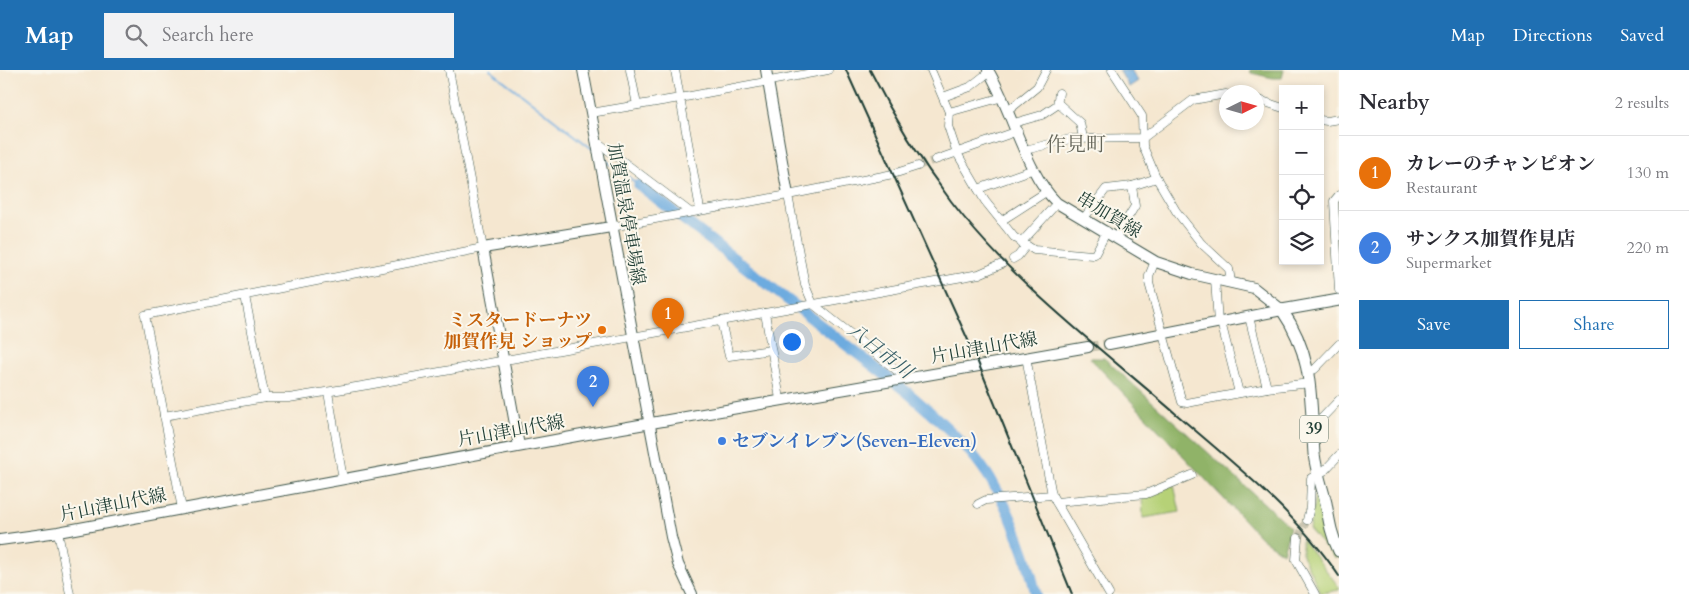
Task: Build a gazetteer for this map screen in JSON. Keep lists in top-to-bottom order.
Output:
{
  "streets": {
    "main road": [
      "加賀温泉停車場線",
      "串加賀線",
      "片山津山代線",
      "39"
    ]
  },
  "crossings": [
    ["加賀温泉停車場線", "片山津山代線"],
    ["串加賀線", "39"]
  ],
  "districts": ["作見町"],
  "water": ["八日市川"],
  "places": ["ミスタードーナツ 加賀作見 ショップ", "セブンイレブン(Seven-Eleven)"],
  "north": "right",
  "page": {
    "header": "Map",
    "search": "Search here",
    "nav": ["Map", "Directions", "Saved"],
    "heading": ["Nearby", "2 results"],
    "map_buttons": ["+", "−"],
    "list": [
      {
        "mark": "1",
        "name": "カレーのチャンピオン",
        "note": "Restaurant",
        "value": "130 m"
      },
      {
        "mark": "2",
        "name": "サンクス加賀作見店",
        "note": "Supermarket",
        "value": "220 m"
      }
    ],
    "buttons": ["Save", "Share"],
    "pins": ["1", "2"]
  }
}
